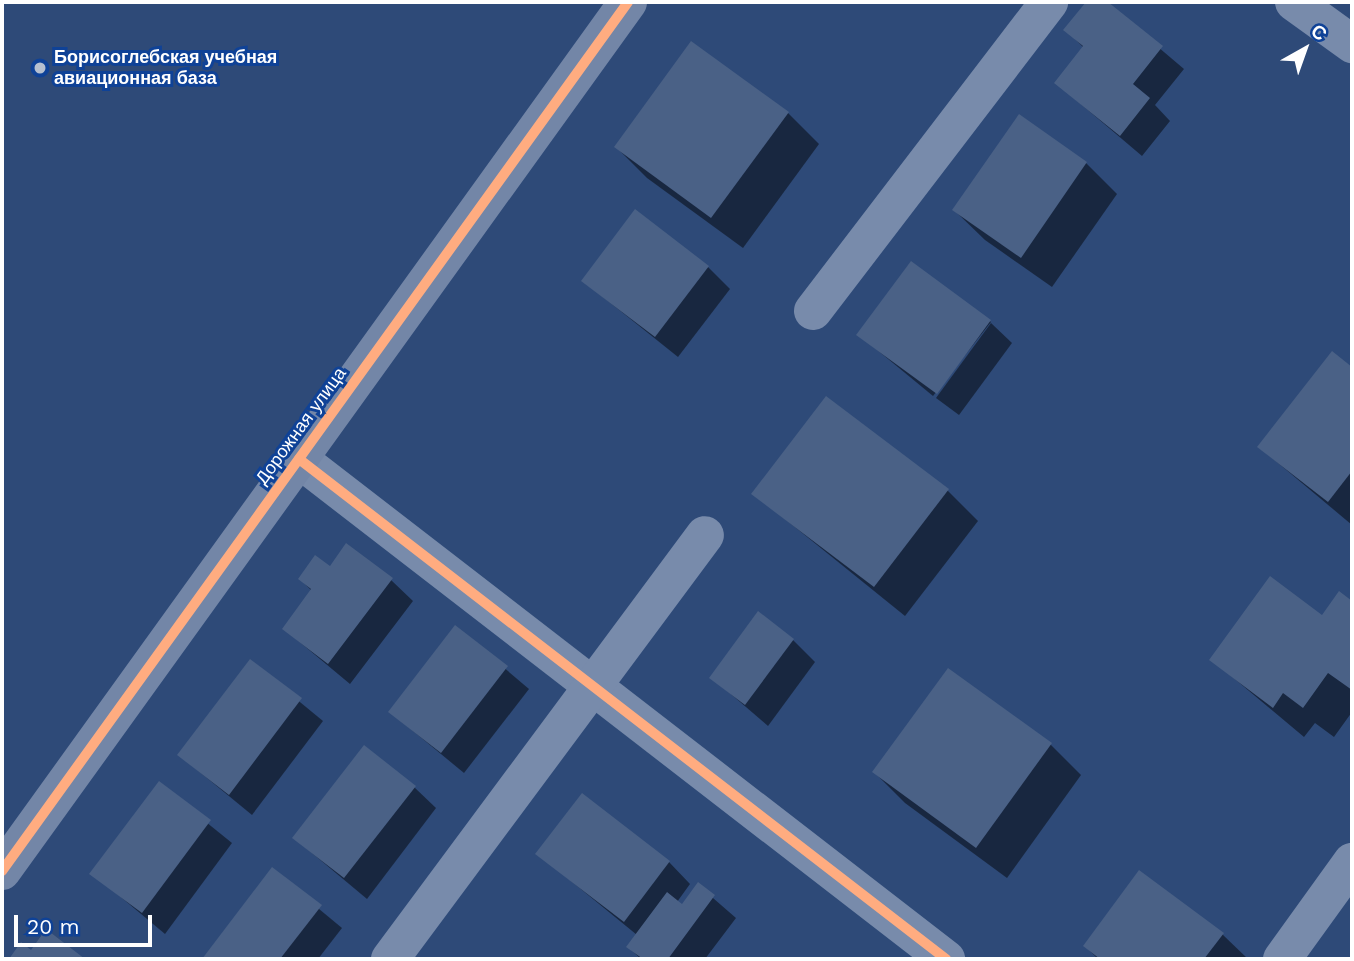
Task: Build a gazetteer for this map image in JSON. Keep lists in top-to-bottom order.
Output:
{
  "streets": {
    "street": ["Дорожная улица"]
  },
  "places": ["Борисоглебская учебная авиационная база"],
  "scale_bar": "20 m",
  "north": "top right"
}
